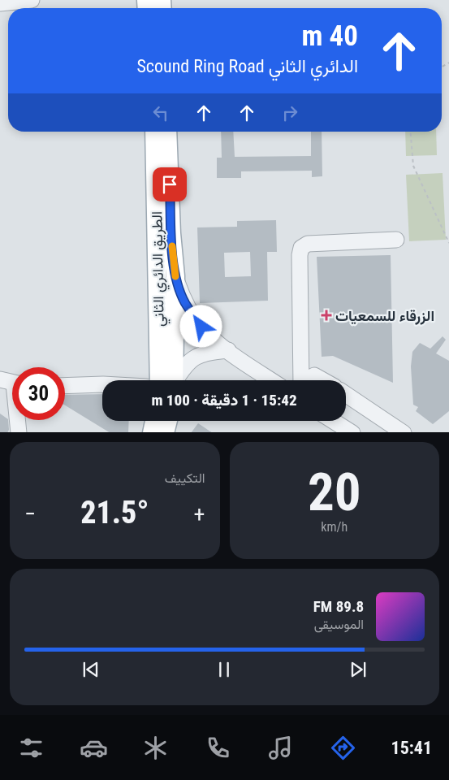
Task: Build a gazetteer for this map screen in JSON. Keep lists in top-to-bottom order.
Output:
{
  "streets": {
    "main road": ["الطريق الدائري الثاني"]
  },
  "places": {
    "health": ["الزرقاء للسمعيات"]
  },
  "page": {
    "turn": ["40 m", "الدائري الثاني Scound Ring Road"],
    "limit": "30",
    "trip": "15:42 · 1 دقيقة · 100 m",
    "tile": [
      ["20", "km/h"],
      "التكييف"
    ],
    "heat": ["−", "21.5°", "+"],
    "song": ["89.8 FM", "الموسيقى"],
    "tabs": "15:41"
  }
}
